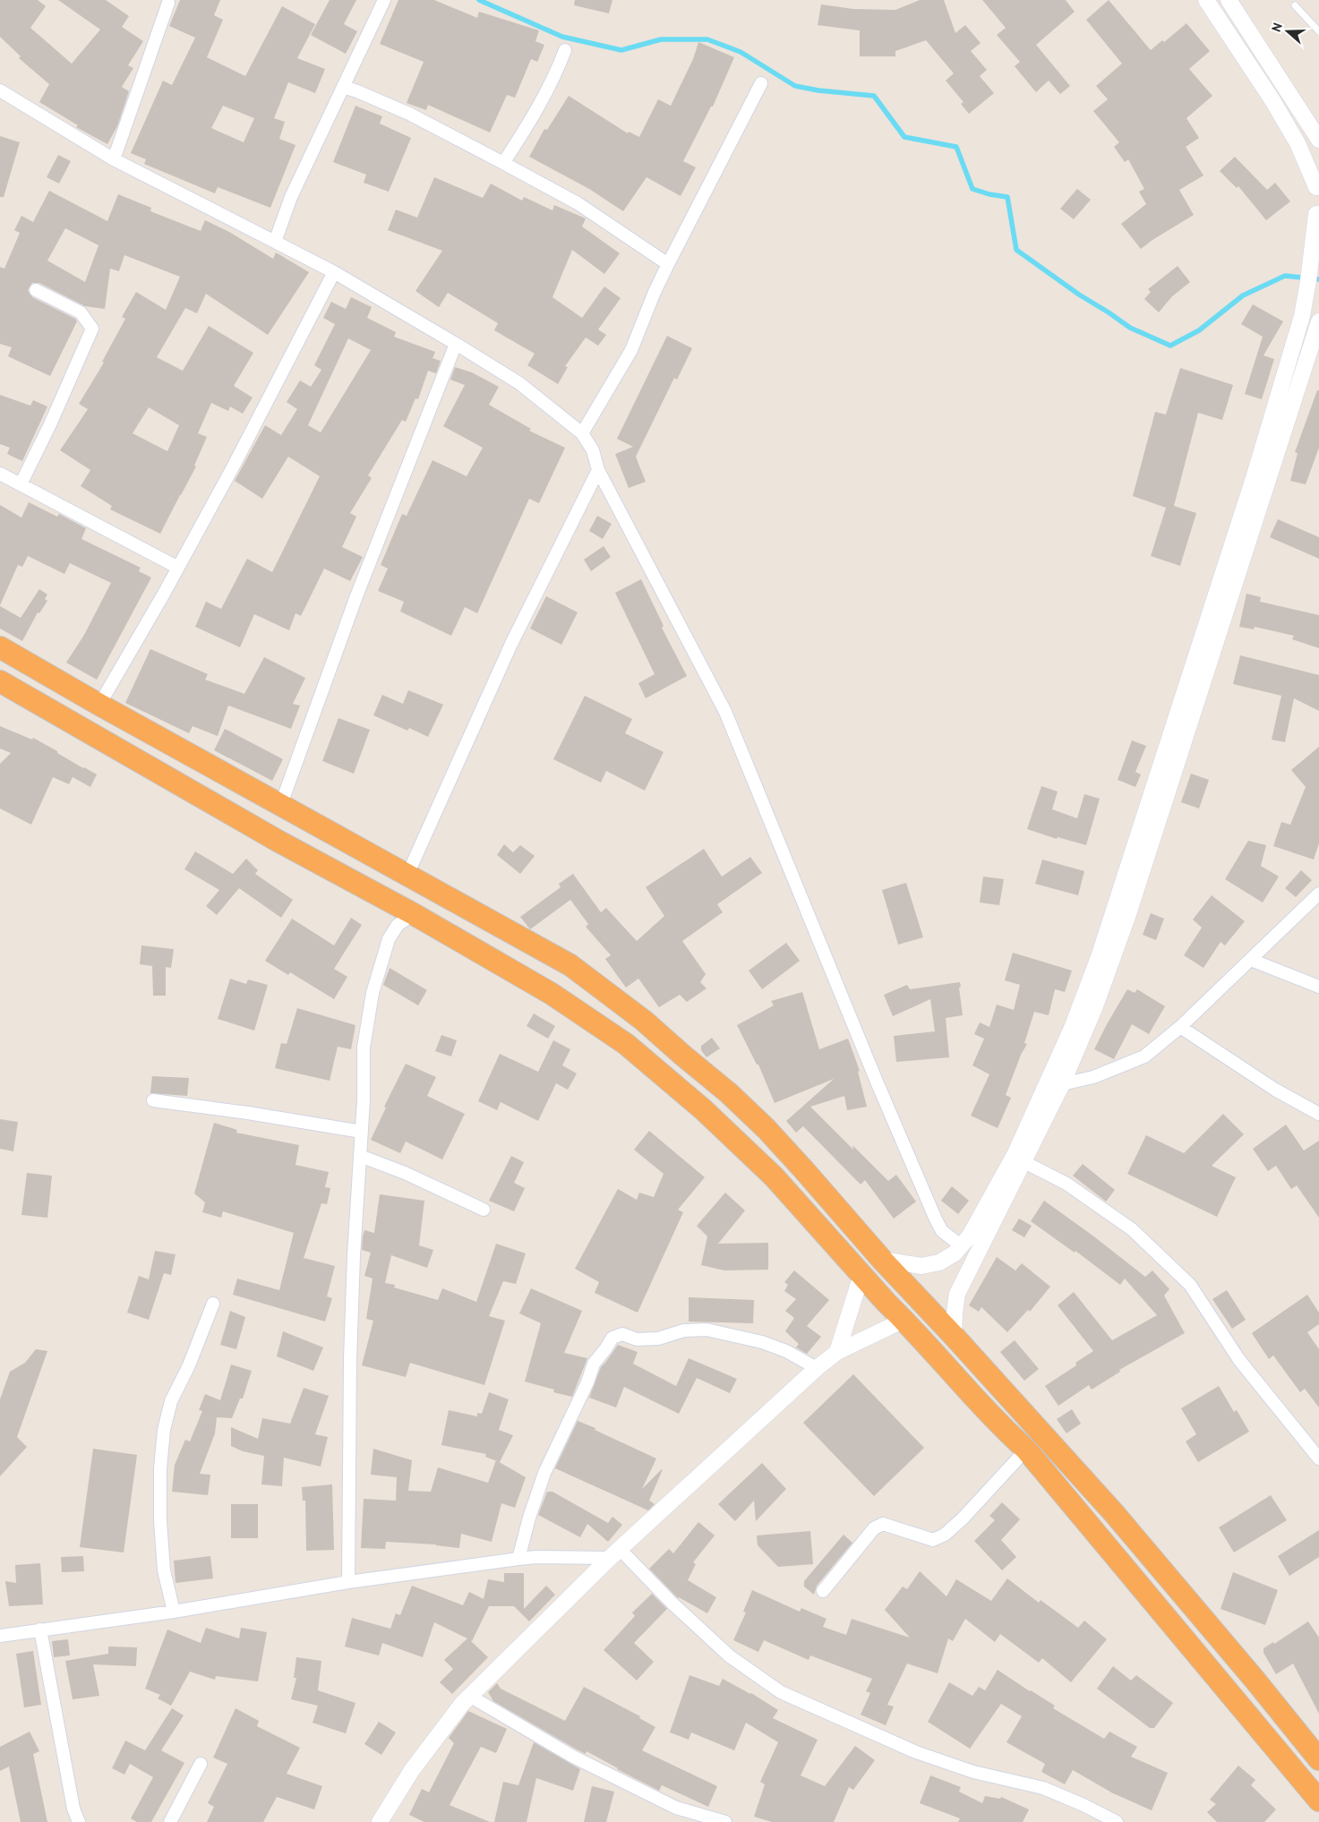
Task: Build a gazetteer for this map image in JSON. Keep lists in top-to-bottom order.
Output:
{
  "north": "left"
}
